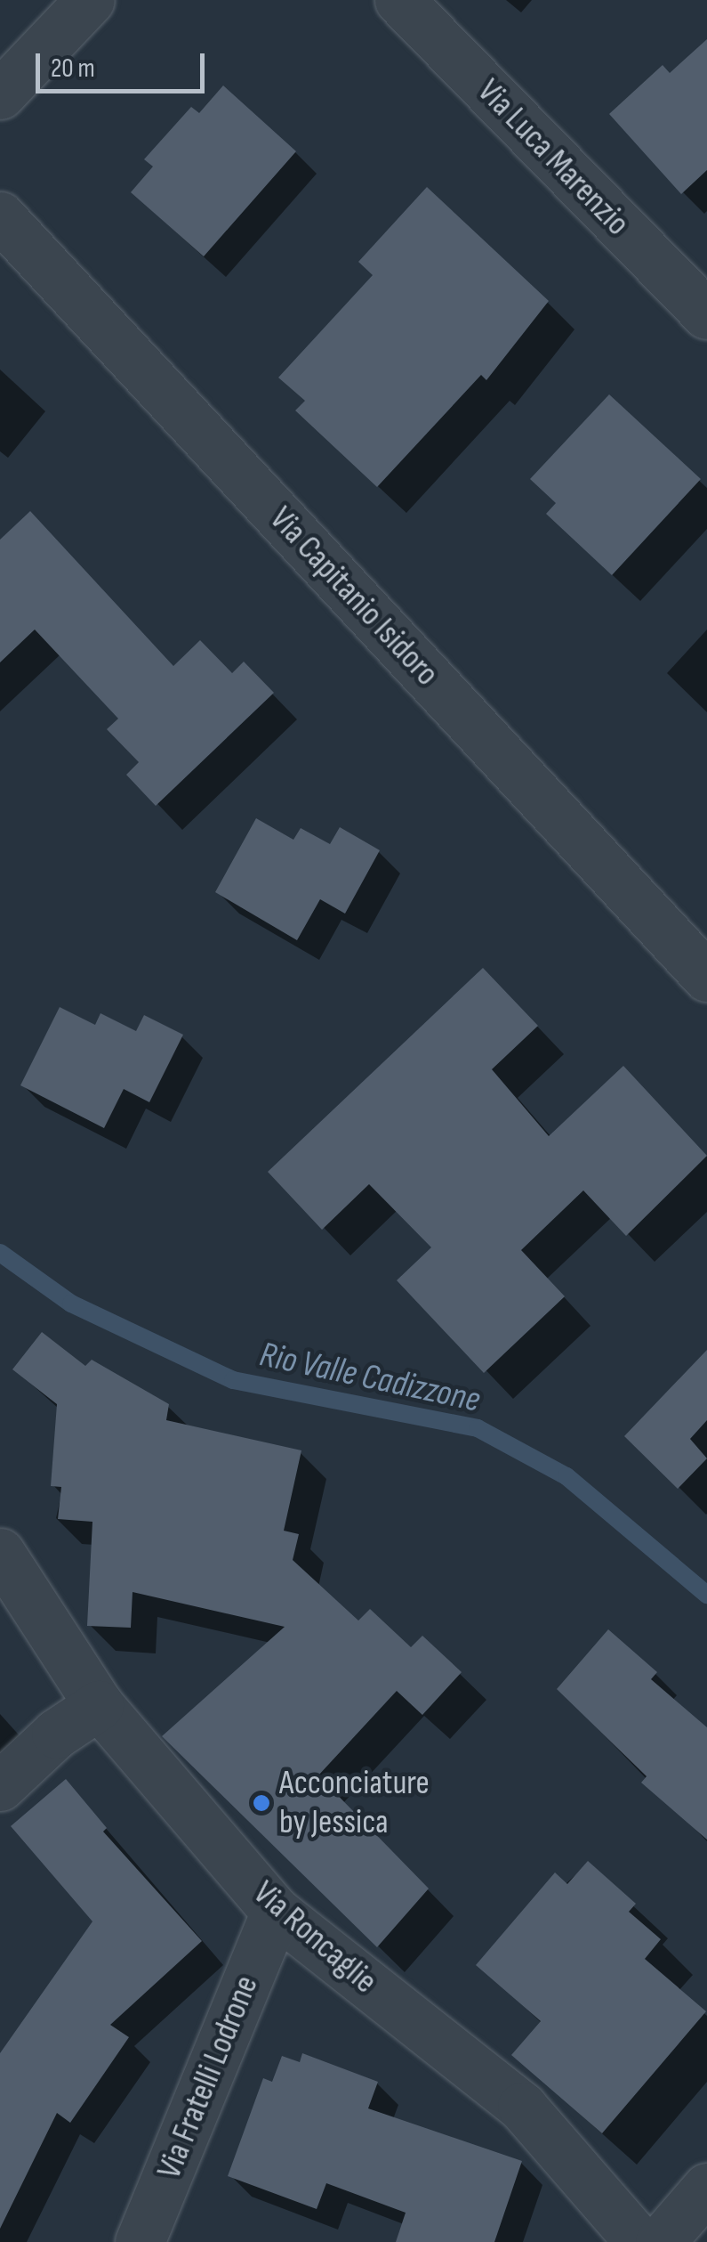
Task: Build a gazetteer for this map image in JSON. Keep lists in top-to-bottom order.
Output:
{
  "streets": {
    "street": [
      "Via Luca Marenzio",
      "Via Capitanio Isidoro",
      "Via Roncaglie",
      "Via Fratelli Lodrone"
    ]
  },
  "crossings": [
    ["Via Roncaglie", "Via Fratelli Lodrone"]
  ],
  "water": ["Rio Valle Cadizzone"],
  "places": ["Acconciature by Jessica"],
  "scale_bar": "20 m"
}
